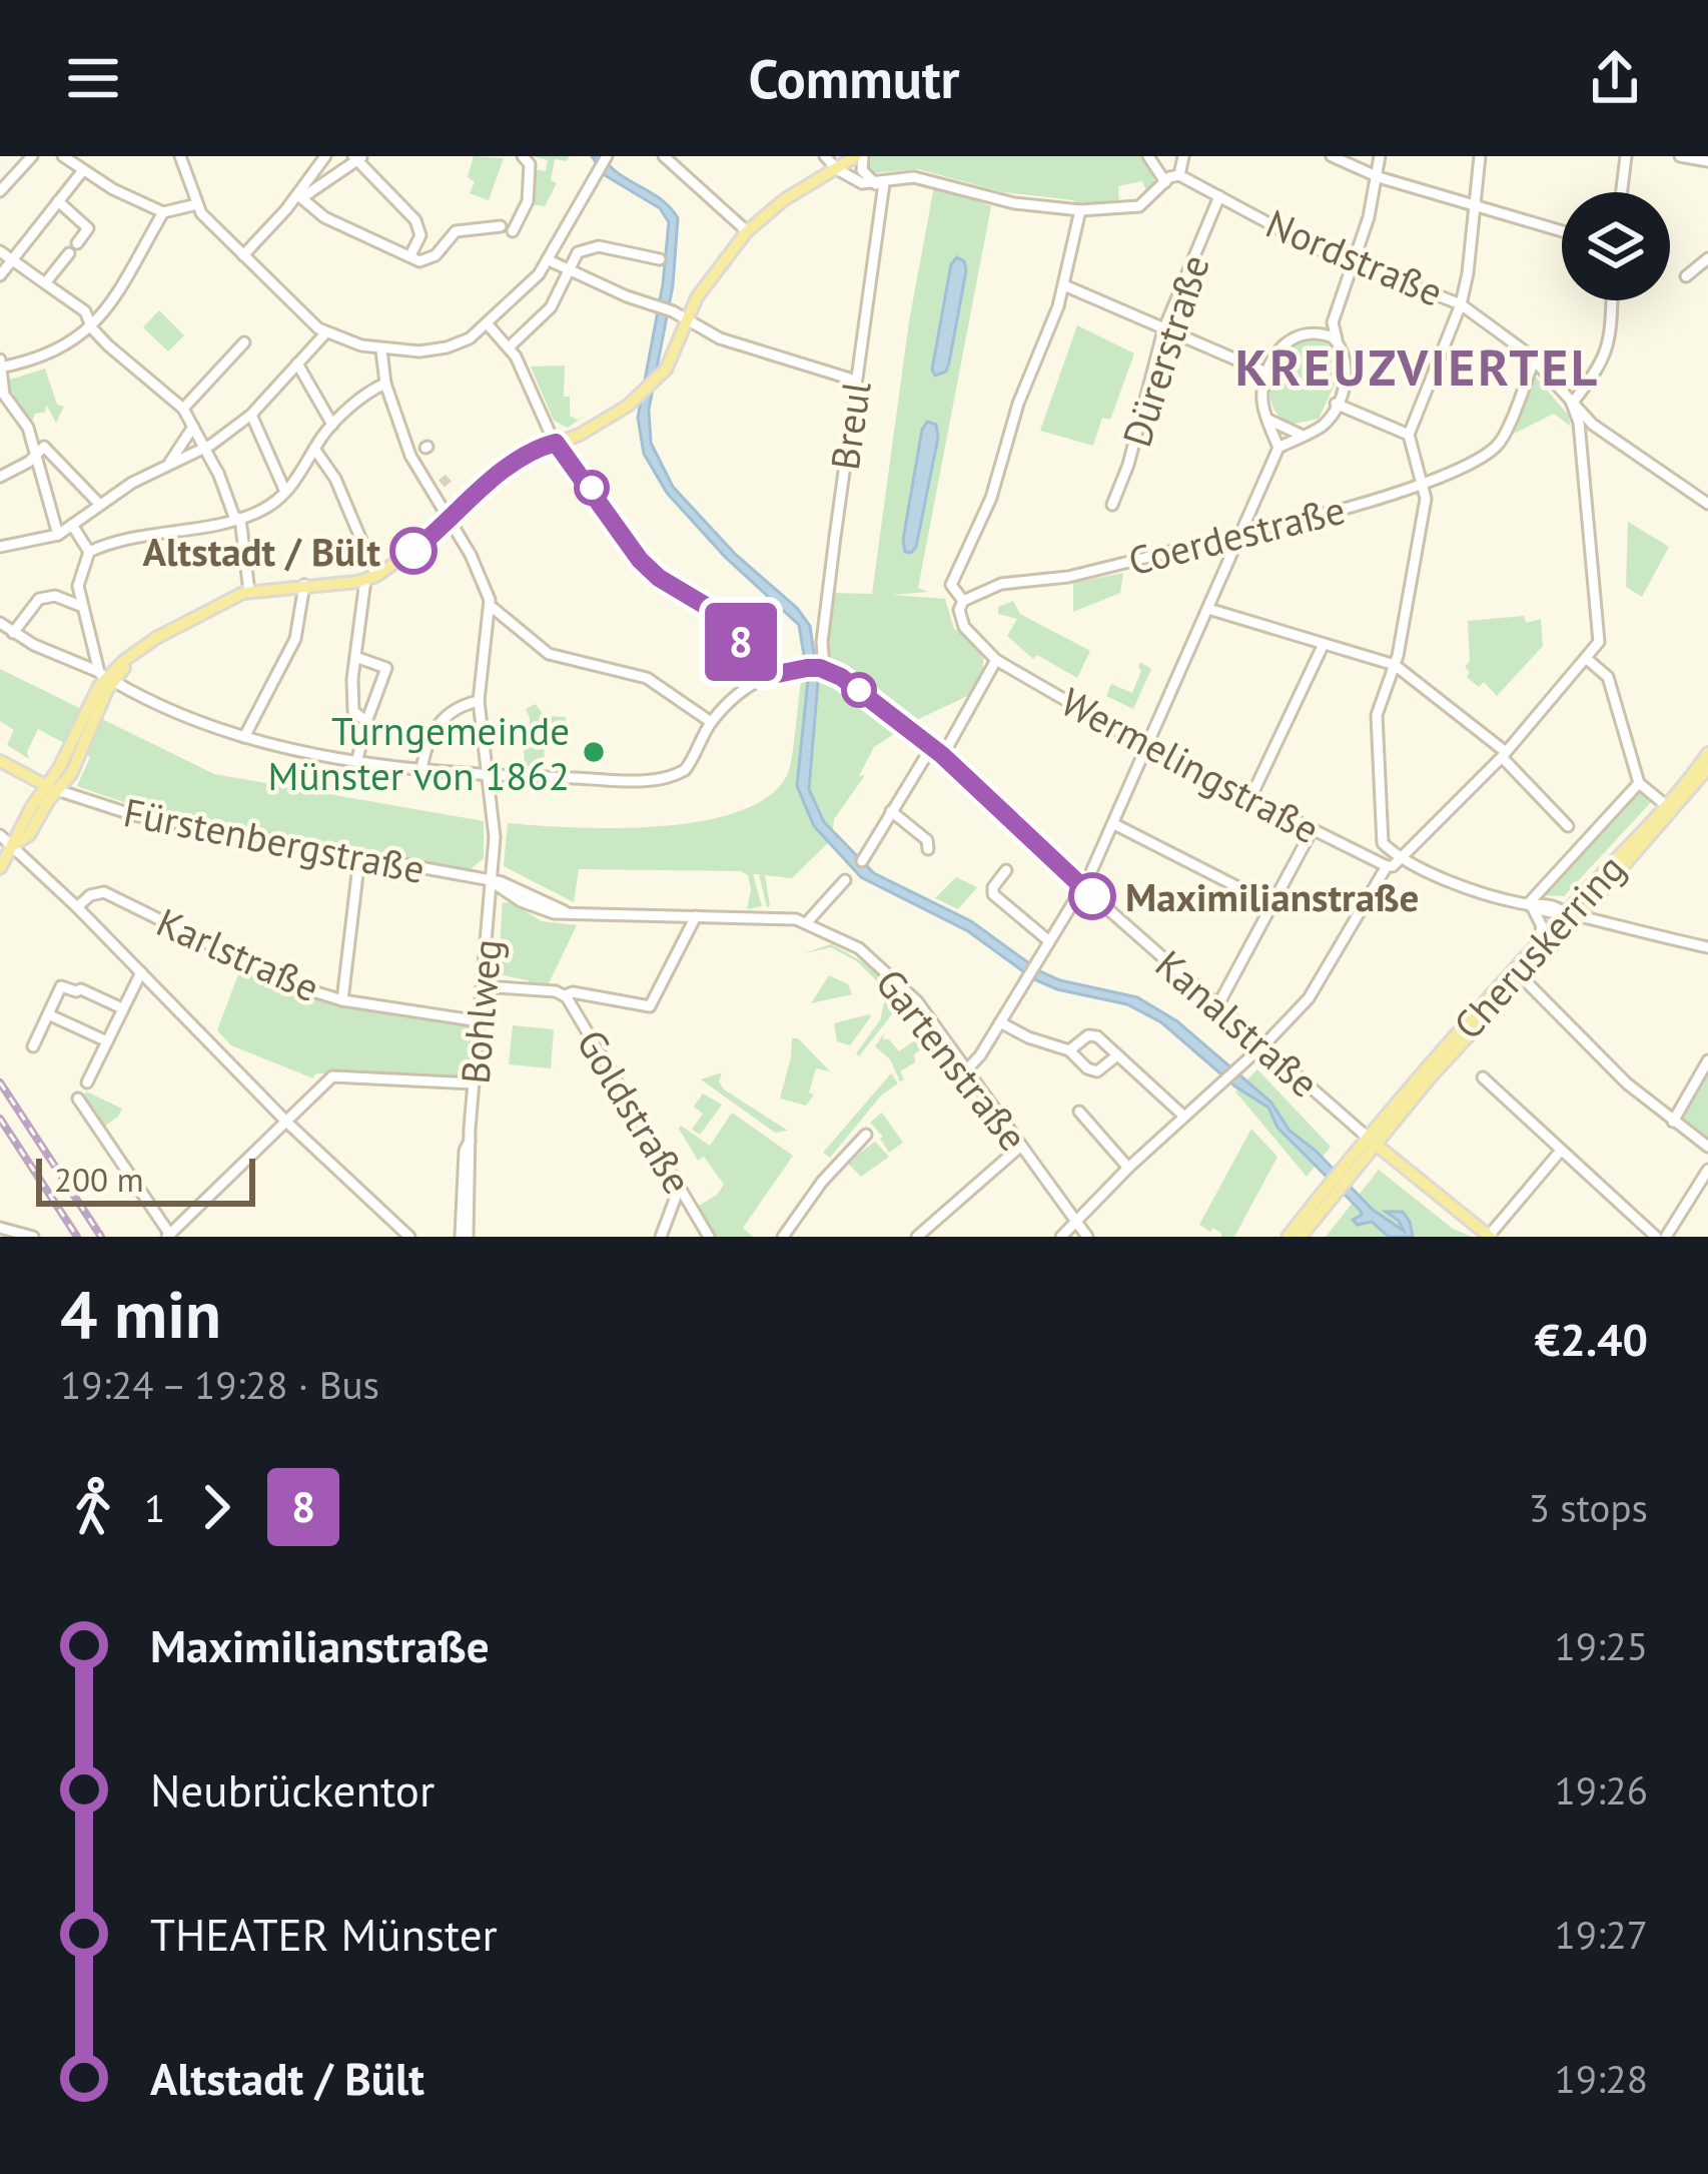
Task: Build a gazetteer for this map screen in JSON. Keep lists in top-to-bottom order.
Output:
{
  "streets": {
    "main road": ["Cheruskerring", "Kanalstraße"],
    "street": [
      "Nordstraße",
      "Dürerstraße",
      "Breul",
      "Coerdestraße",
      "Wermelingstraße",
      "Fürstenbergstraße",
      "Karlstraße",
      "Bohlweg",
      "Gartenstraße",
      "Goldstraße"
    ]
  },
  "crossings": [
    ["Nordstraße", "Dürerstraße"],
    ["Nordstraße", "Coerdestraße"],
    ["Breul", "Kanalstraße"],
    ["Fürstenbergstraße", "Bohlweg"],
    ["Fürstenbergstraße", "Gartenstraße"],
    ["Cheruskerring", "Kanalstraße"],
    ["Karlstraße", "Bohlweg"],
    ["Bohlweg", "Gartenstraße"]
  ],
  "districts": ["KREUZVIERTEL"],
  "places": ["Altstadt / Bült", "Turngemeinde Münster von 1862", "Maximilianstraße"],
  "lines": ["bus line 8"],
  "scale_bar": "200 m",
  "page": {
    "header": "Commutr",
    "on_map": "8",
    "scale": "200 m",
    "heading": ["4 min", "19:24 – 19:28 · Bus", "€2.40"],
    "legs": ["1", "8", "3 stops"],
    "list": [
      {
        "name": "Maximilianstraße",
        "value": "19:25"
      },
      {
        "name": "Neubrückentor",
        "value": "19:26"
      },
      {
        "name": "THEATER Münster",
        "value": "19:27"
      },
      {
        "name": "Altstadt / Bült",
        "value": "19:28"
      }
    ]
  }
}
